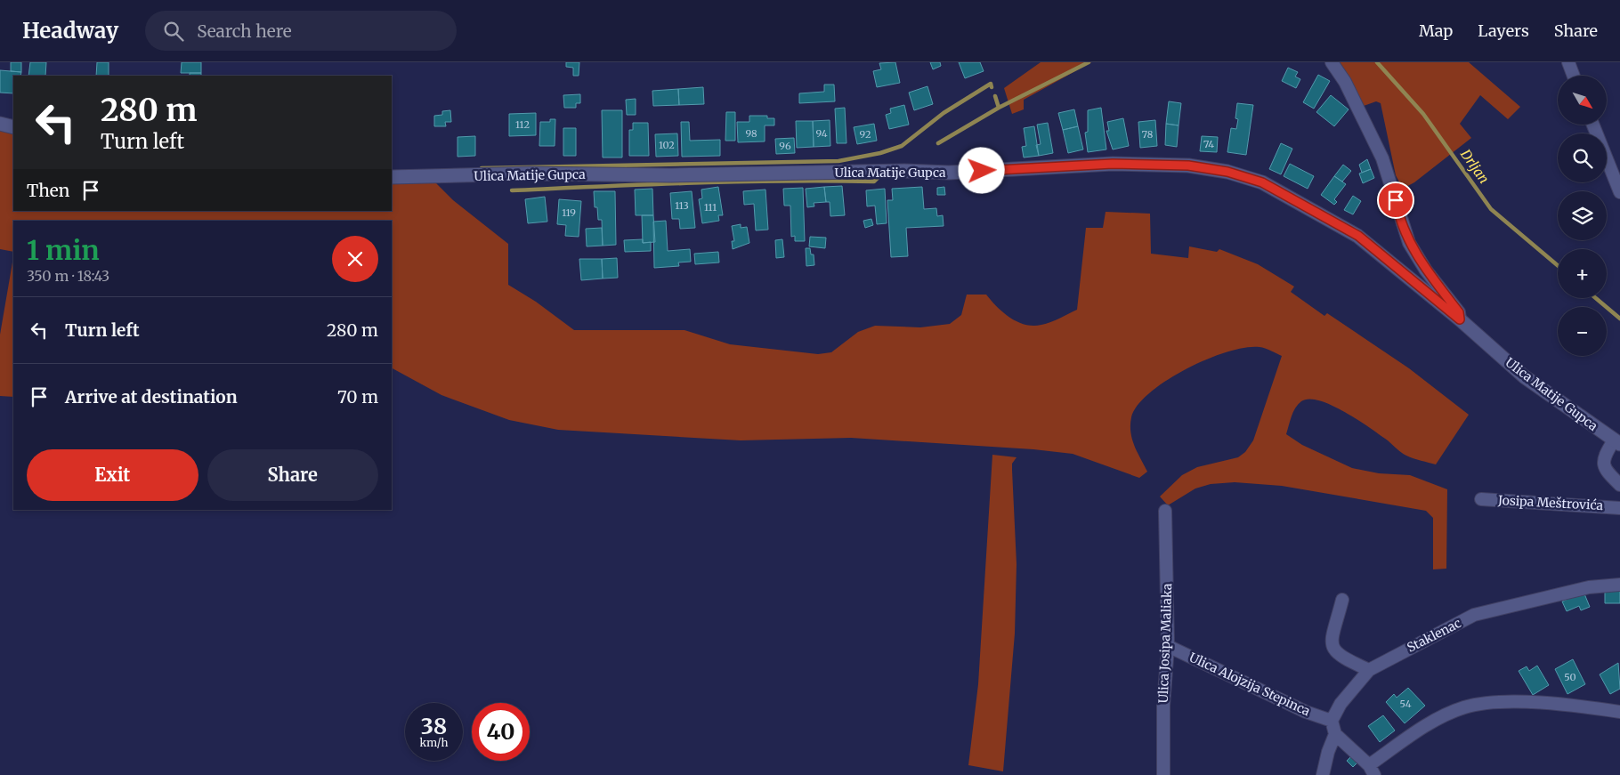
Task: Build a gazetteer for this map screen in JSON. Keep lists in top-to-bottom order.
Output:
{
  "streets": {
    "street": [
      "Ulica Matije Gupca",
      "Josipa Meštrovića",
      "Staklenac",
      "Ulica Josipa Maliaka",
      "Ulica Alojzija Stepinca"
    ]
  },
  "crossings": [
    ["Staklenac", "Ulica Alojzija Stepinca"],
    ["Ulica Josipa Maliaka", "Ulica Alojzija Stepinca"]
  ],
  "water": ["Drljan"],
  "house_numbers": [
    "112",
    "98",
    "94",
    "92",
    "78",
    "74",
    "102",
    "96",
    "113",
    "111",
    "119",
    "50",
    "54"
  ],
  "north": "bottom right",
  "page": {
    "header": "Headway",
    "search": "Search here",
    "nav": ["Map", "Layers", "Share"],
    "map_buttons": ["+", "−"],
    "turn": ["280 m", "Turn left"],
    "then": "Then",
    "heading": ["1 min", "350 m · 18:43"],
    "list": [
      {
        "name": "Turn left",
        "value": "280 m"
      },
      {
        "name": "Arrive at destination",
        "value": "70 m"
      }
    ],
    "buttons": ["Exit", "Share"],
    "speed": "38 km/h",
    "limit": "40"
  }
}
